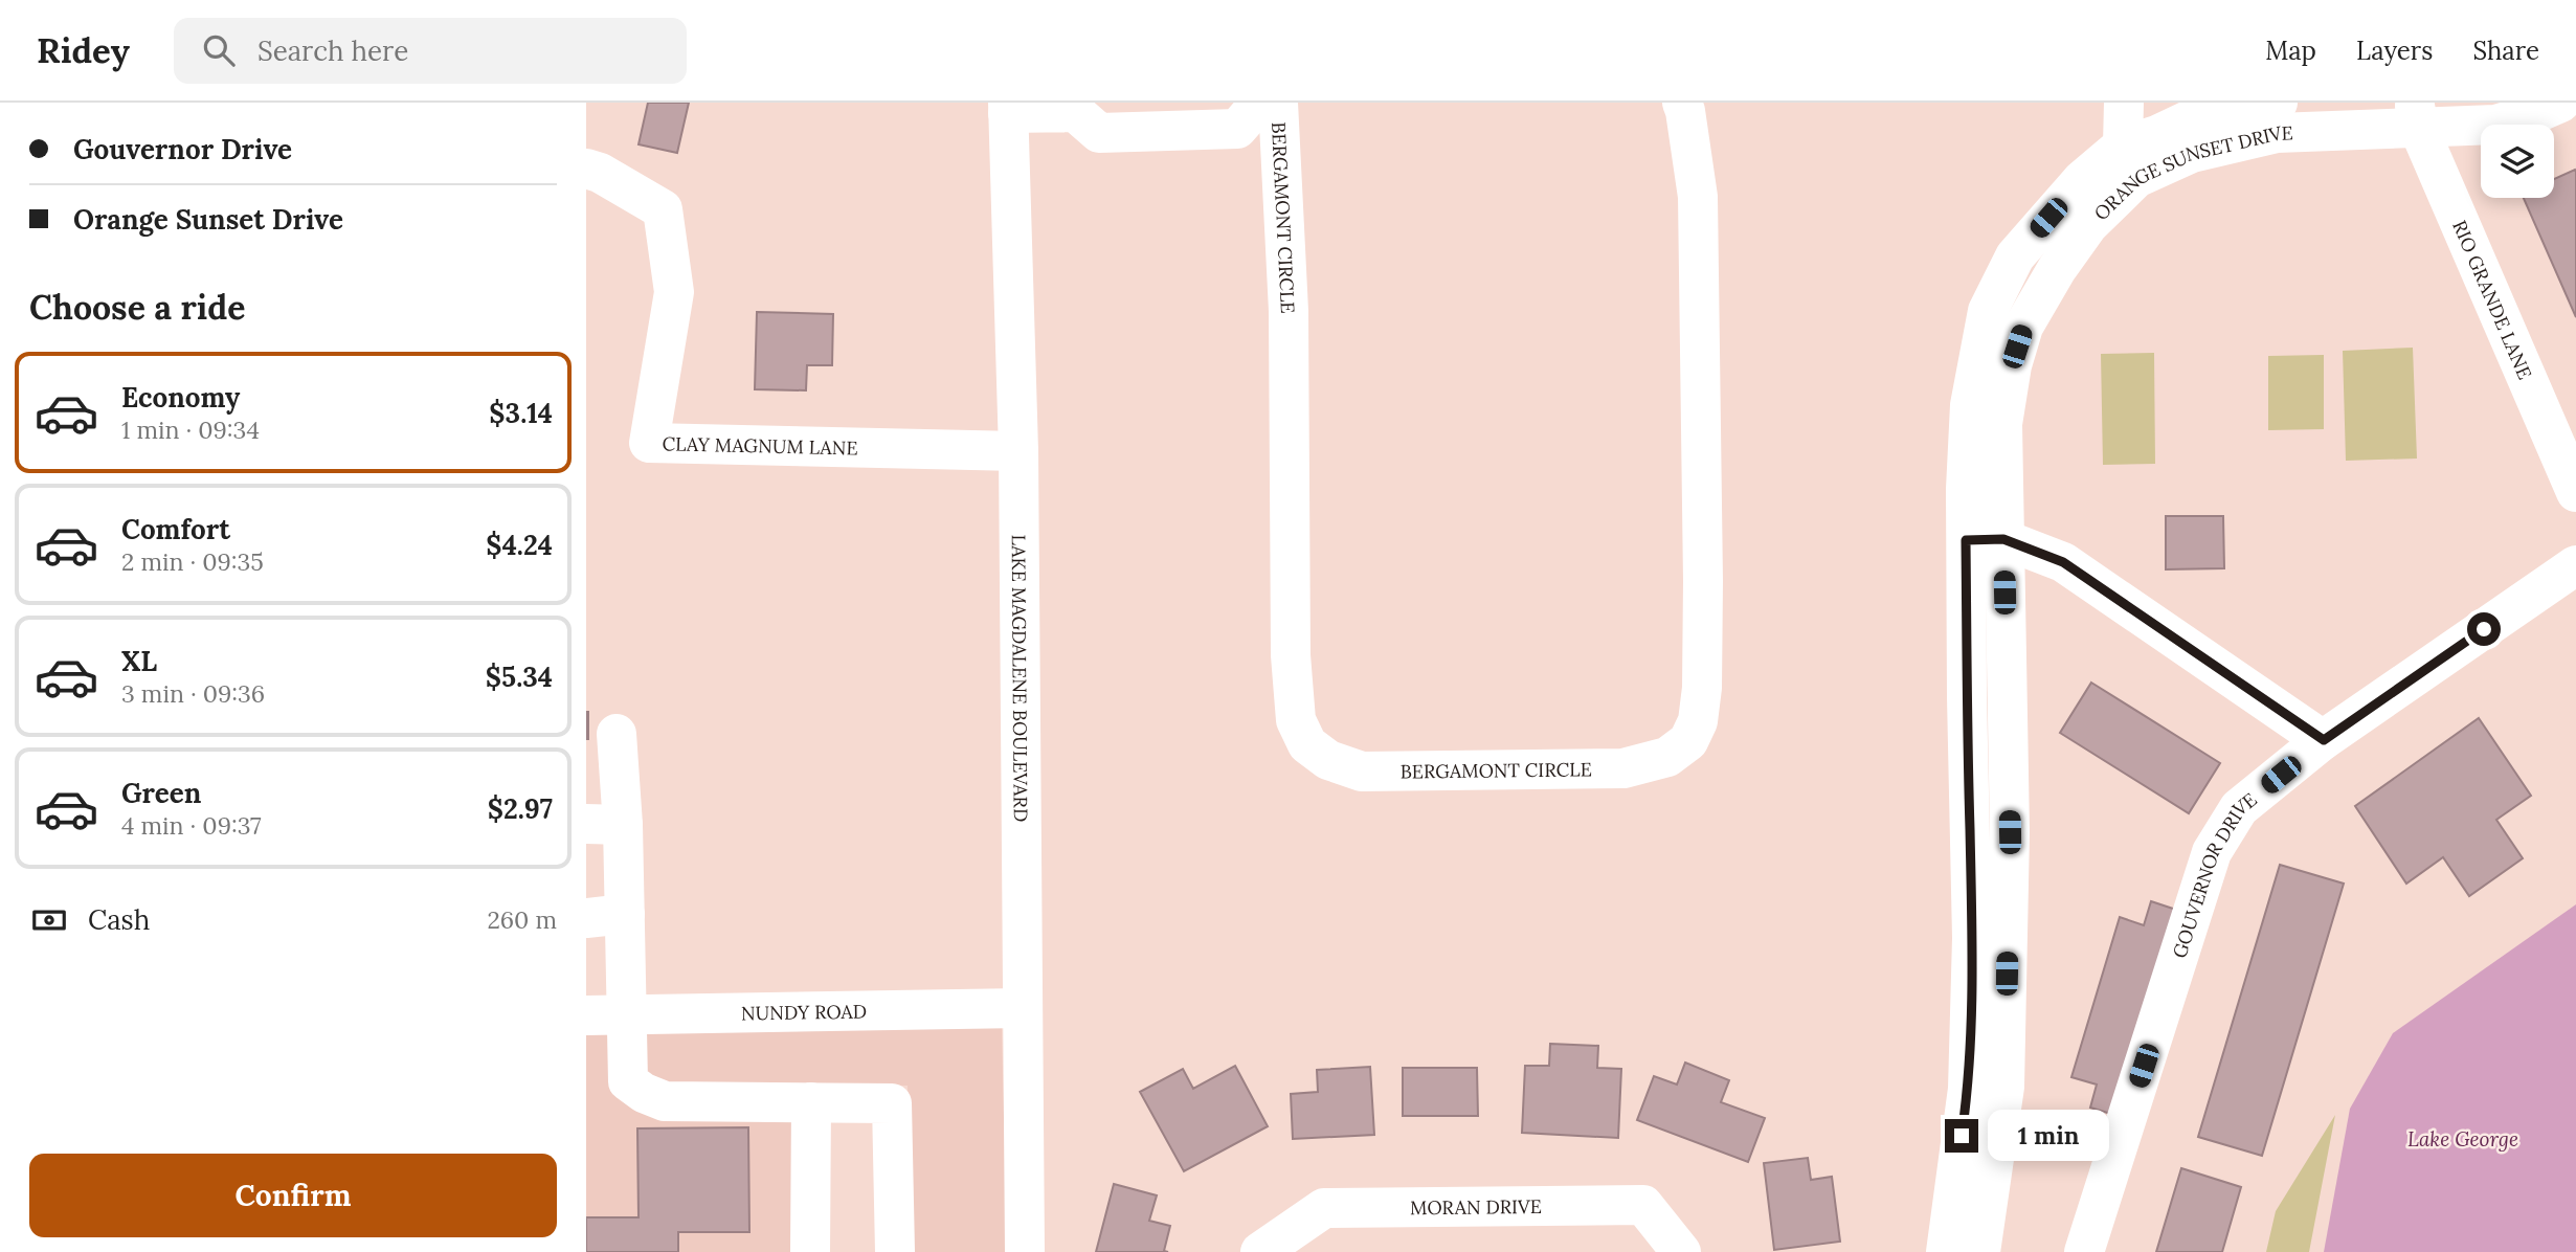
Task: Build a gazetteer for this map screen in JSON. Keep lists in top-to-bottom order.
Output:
{
  "streets": {
    "street": [
      "ORANGE SUNSET DRIVE",
      "BERGAMONT CIRCLE",
      "RIO GRANDE LANE",
      "CLAY MAGNUM LANE",
      "LAKE MAGDALENE BOULEVARD",
      "GOUVERNOR DRIVE",
      "NUNDY ROAD",
      "MORAN DRIVE"
    ]
  },
  "crossings": [
    ["ORANGE SUNSET DRIVE", "RIO GRANDE LANE"],
    ["CLAY MAGNUM LANE", "LAKE MAGDALENE BOULEVARD"],
    ["LAKE MAGDALENE BOULEVARD", "NUNDY ROAD"]
  ],
  "water": ["Lake George"],
  "page": {
    "header": "Ridey",
    "search": "Search here",
    "nav": ["Map", "Layers", "Share"],
    "banner": ["Gouvernor Drive", "Orange Sunset Drive"],
    "heading": "Choose a ride",
    "list": [
      {
        "name": "Economy",
        "note": "1 min · 09:34",
        "value": "$3.14"
      },
      {
        "name": "Comfort",
        "note": "2 min · 09:35",
        "value": "$4.24"
      },
      {
        "name": "XL",
        "note": "3 min · 09:36",
        "value": "$5.34"
      },
      {
        "name": "Green",
        "note": "4 min · 09:37",
        "value": "$2.97"
      }
    ],
    "pay": ["Cash", "260 m"],
    "bubble": "1 min",
    "buttons": "Confirm"
  }
}
